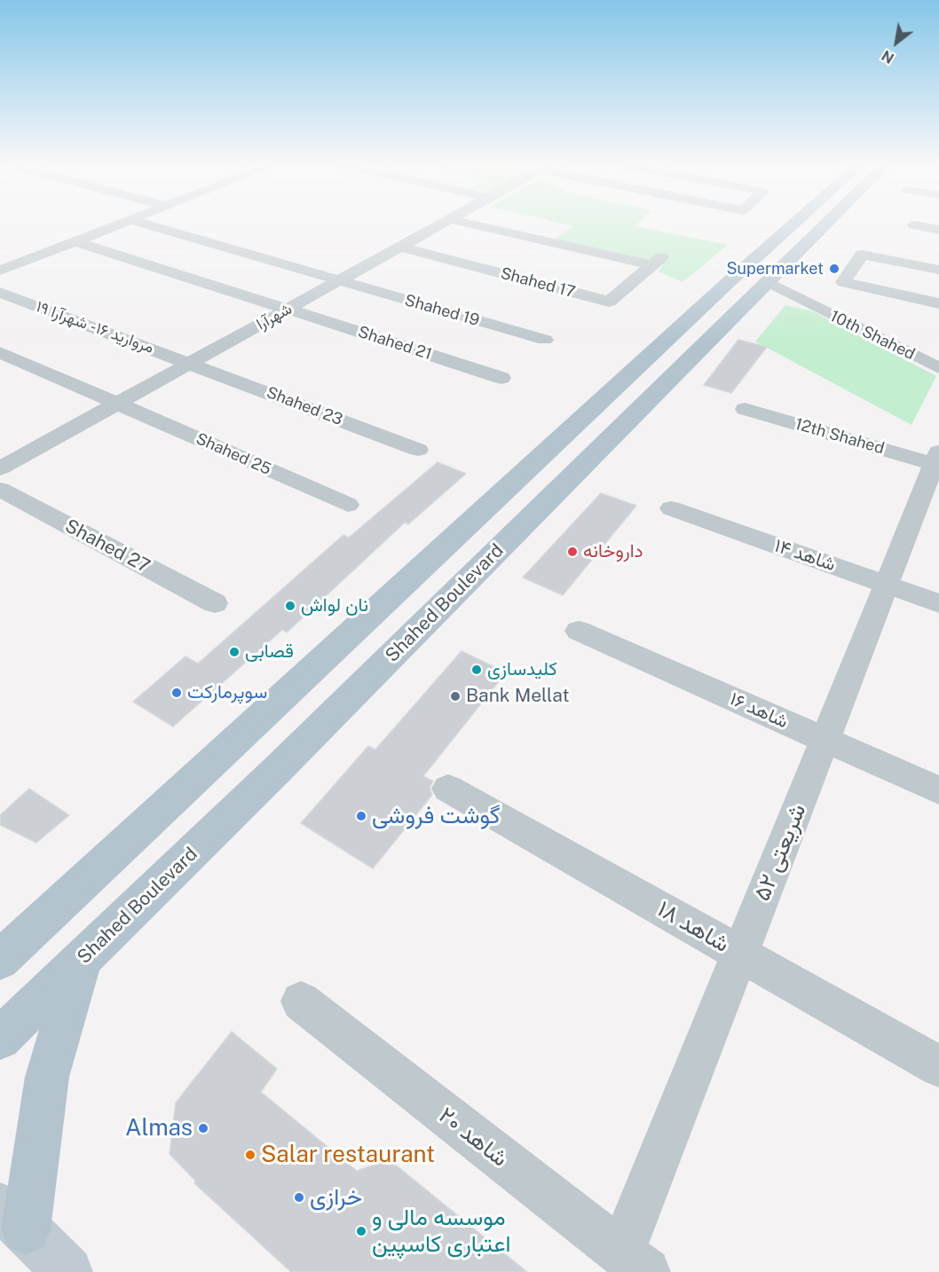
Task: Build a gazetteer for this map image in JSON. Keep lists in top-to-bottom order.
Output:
{
  "streets": {
    "main road": ["Shahed Boulevard"],
    "street": [
      "Shahed 17",
      "Shahed 19",
      "شهرآرا",
      "مروارید ۱۶- شهرآرا ۱۹",
      "10th Shahed",
      "Shahed 21",
      "Shahed 23",
      "12th Shahed",
      "Shahed 25",
      "Shahed 27",
      "شاهد ۱۴",
      "شاهد ۱۶",
      "شریعتی ۵۲",
      "شاهد ۱۸",
      "شاهد ۲۰"
    ]
  },
  "crossings": [
    ["Shahed 17", "شهرآرا"],
    ["Shahed 19", "شهرآرا"],
    ["شهرآرا", "مروارید ۱۶- شهرآرا ۱۹"],
    ["شهرآرا", "Shahed 21"],
    ["شهرآرا", "Shahed 23"],
    ["شهرآرا", "Shahed 25"],
    ["مروارید ۱۶- شهرآرا ۱۹", "Shahed 23"],
    ["10th Shahed", "Shahed Boulevard"],
    ["12th Shahed", "شریعتی ۵۲"],
    ["شاهد ۱۴", "شریعتی ۵۲"],
    ["شاهد ۱۶", "شریعتی ۵۲"],
    ["شریعتی ۵۲", "شاهد ۱۸"],
    ["شریعتی ۵۲", "شاهد ۲۰"]
  ],
  "places": [
    "Supermarket",
    "داروخانه",
    "نان لواش",
    "قصابی",
    "کلیدسازی",
    "سوپرمارکت",
    "Bank Mellat",
    "گوشت فروشی",
    "Almas",
    "Salar restaurant",
    "خرازی",
    "موسسه مالی و اعتباری کاسپین"
  ],
  "north": "bottom left"
}
